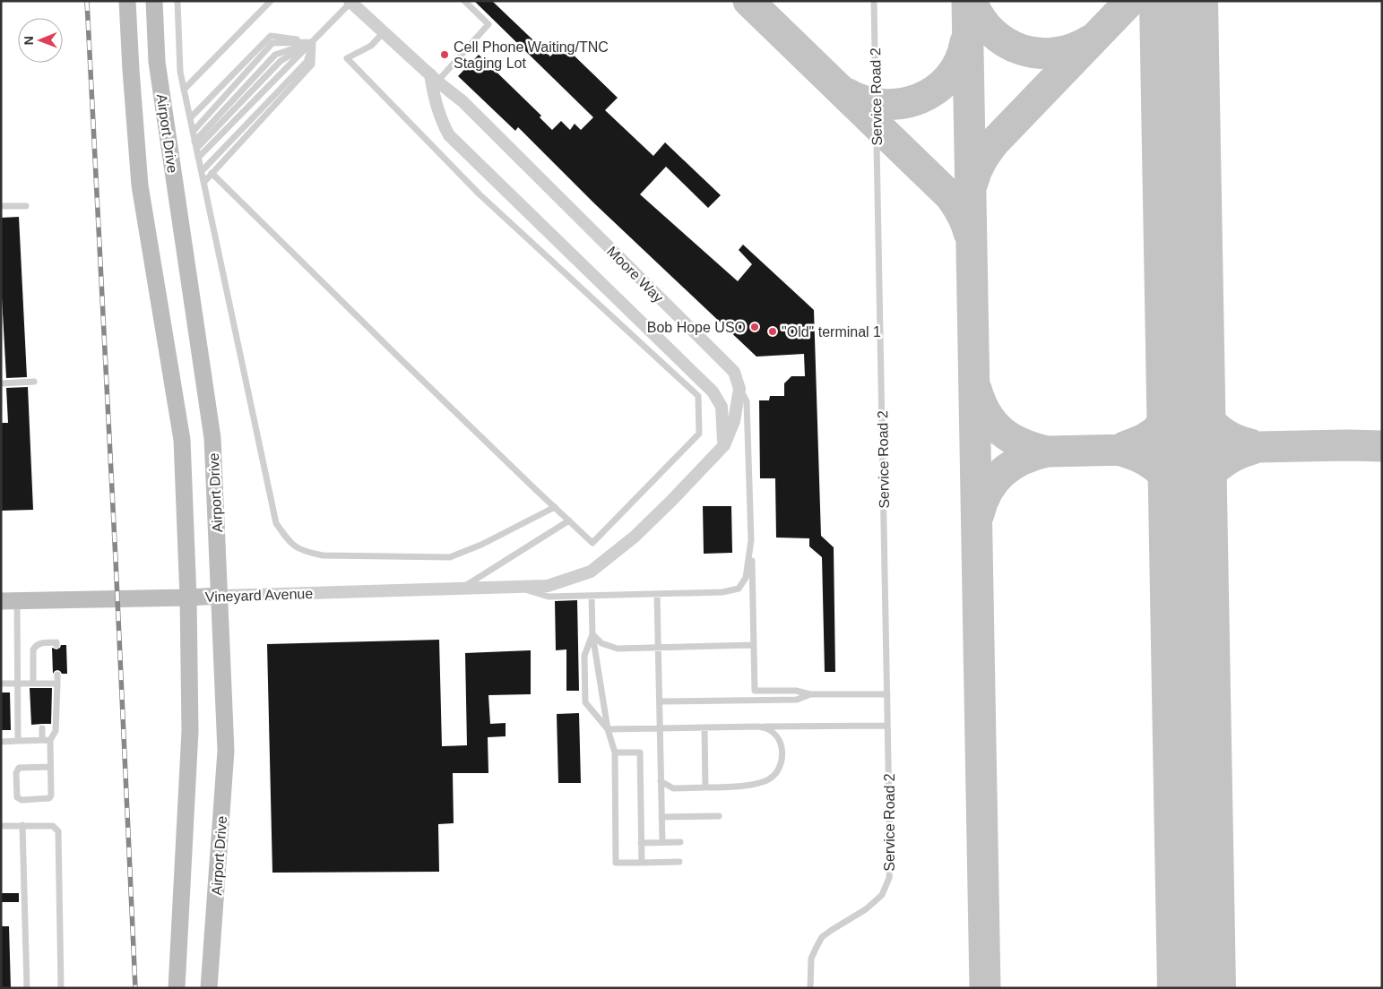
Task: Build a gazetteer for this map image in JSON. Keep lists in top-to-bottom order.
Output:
{
  "streets": {
    "main road": ["Airport Drive", "Vineyard Avenue"],
    "street": ["Moore Way"],
    "lane": ["Service Road 2"]
  },
  "crossings": [
    ["Airport Drive", "Vineyard Avenue"]
  ],
  "places": ["Cell Phone Waiting/TNC Staging Lot", "Bob Hope USO", "\"Old\" terminal 1"],
  "north": "left"
}
